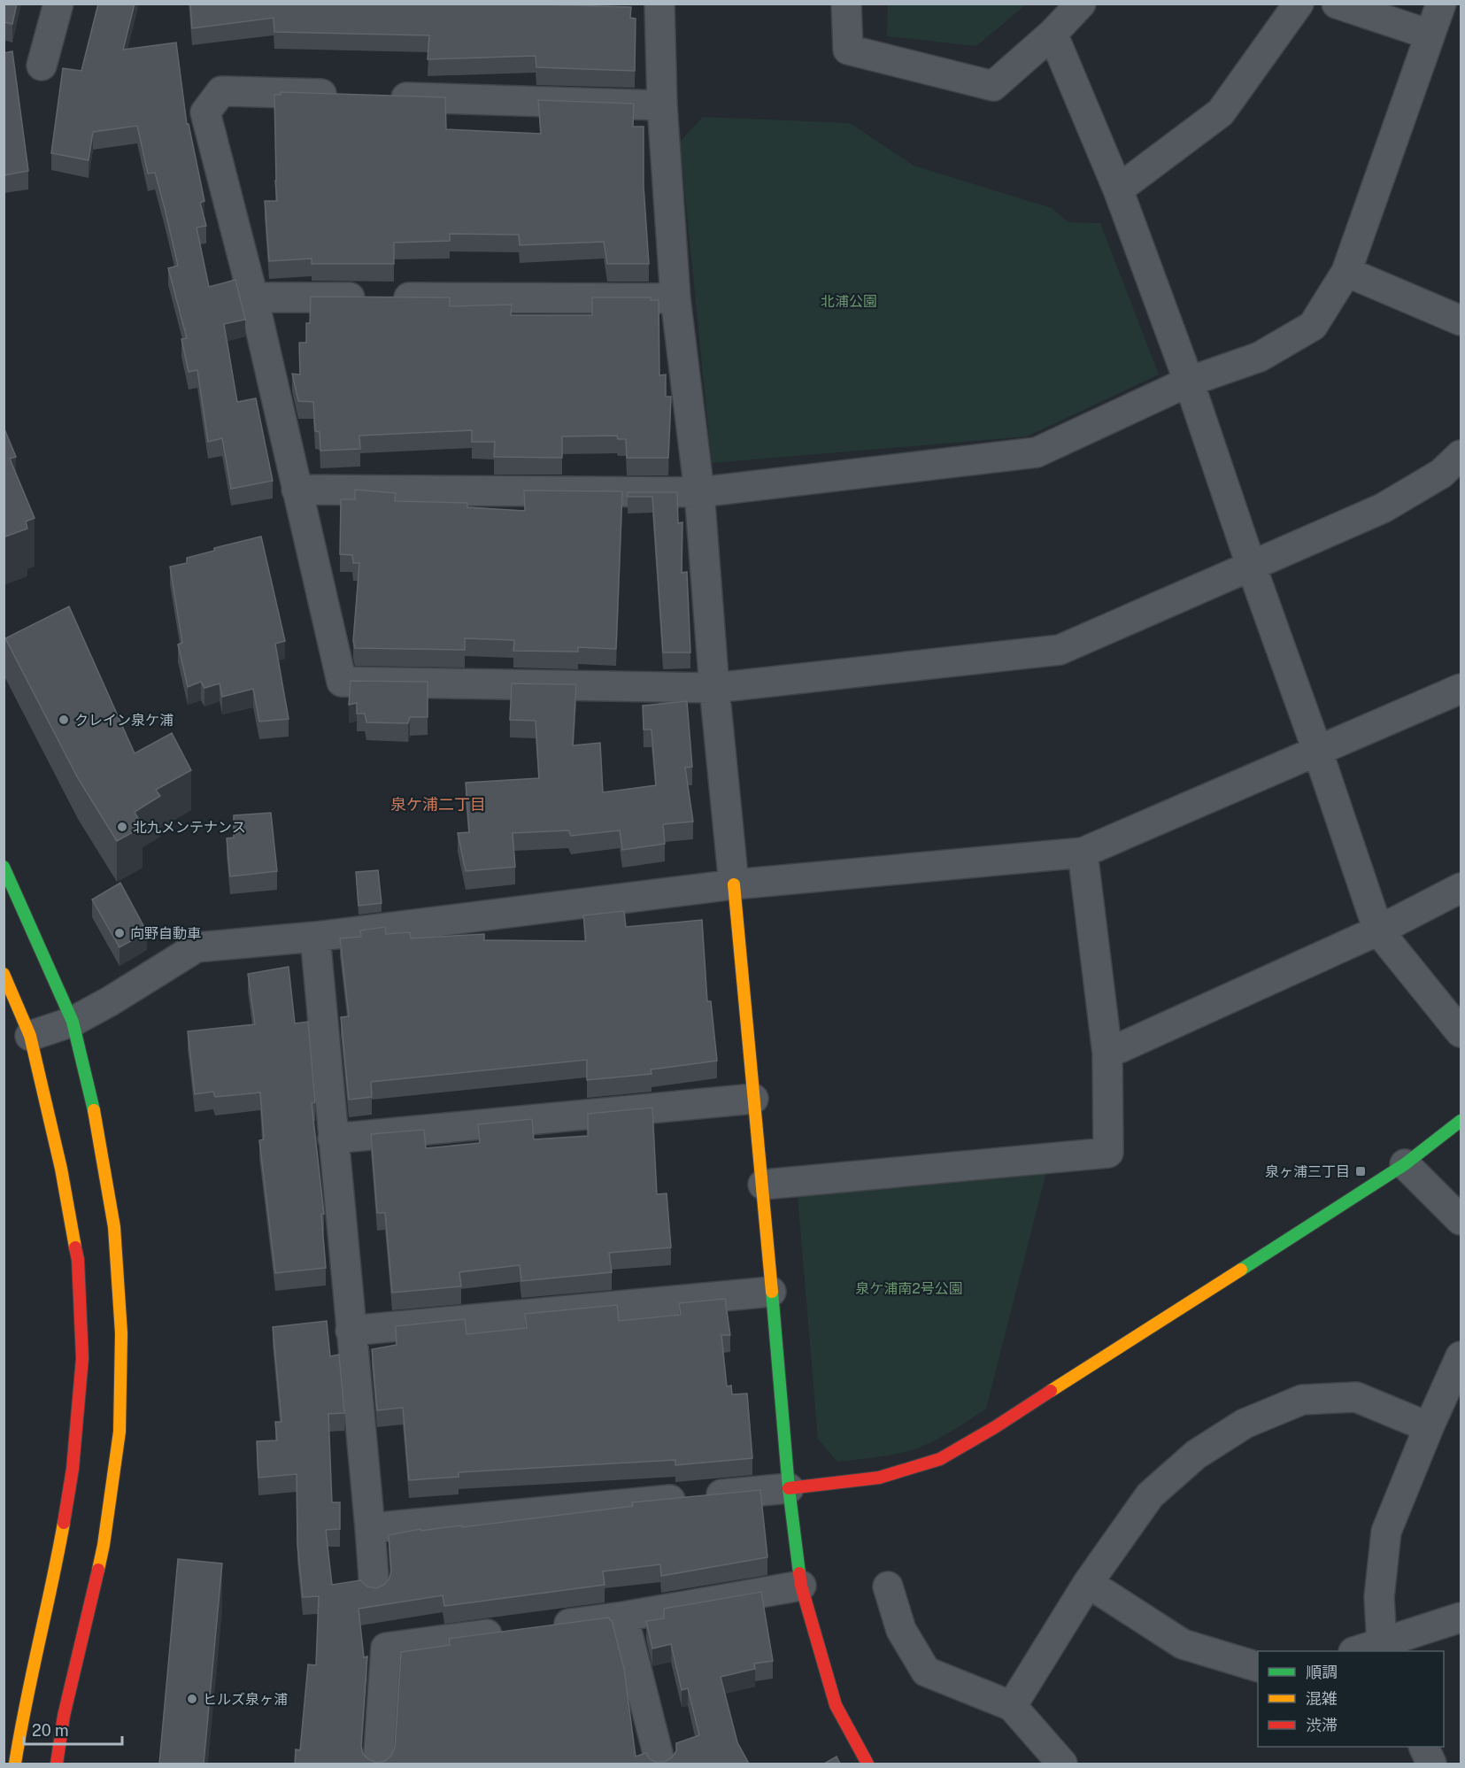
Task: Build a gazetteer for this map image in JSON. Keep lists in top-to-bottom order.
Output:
{
  "districts": ["泉ケ浦二丁目"],
  "parks": ["北浦公園", "泉ケ浦南2号公園"],
  "places": {
    "other": [
      "クレイン泉ケ浦",
      "北九メンテナンス",
      "向野自動車",
      "ヒルズ泉ヶ浦"
    ],
    "transit": ["泉ヶ浦三丁目"]
  },
  "legend": ["順調", "混雑", "渋滞"],
  "scale_bar": "20 m"
}
